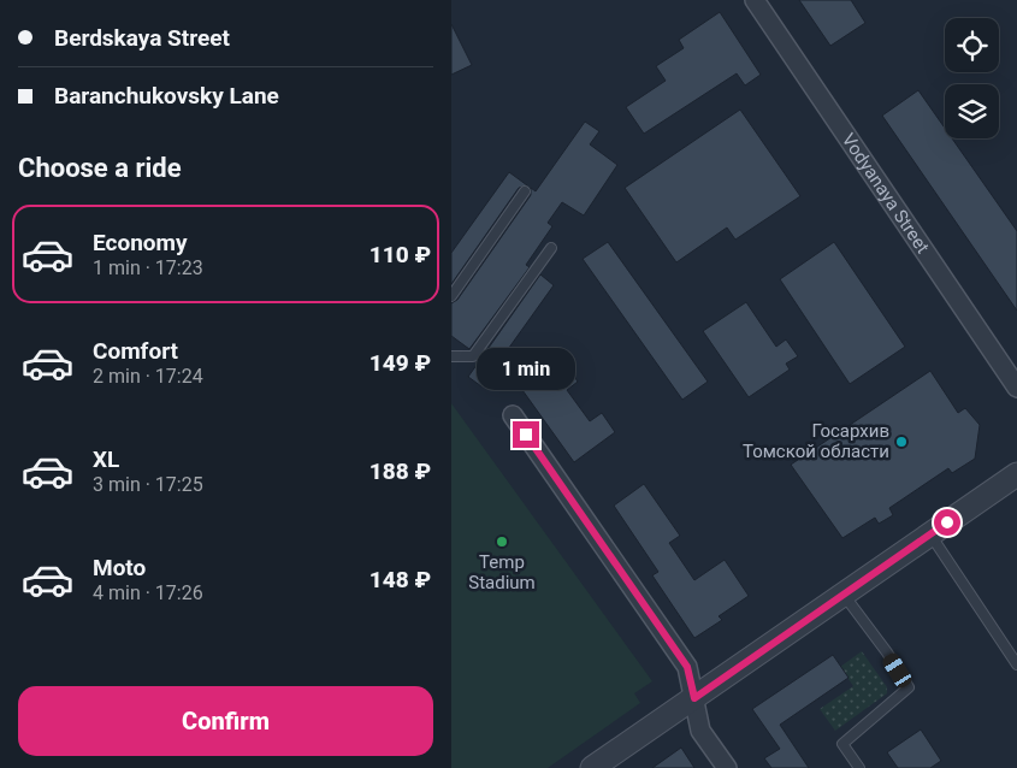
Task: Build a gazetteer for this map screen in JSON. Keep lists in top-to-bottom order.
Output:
{
  "streets": {
    "street": ["Vodyanaya Street"]
  },
  "places": ["Госархив Томской области", "Temp Stadium"],
  "page": {
    "banner": ["Berdskaya Street", "Baranchukovsky Lane"],
    "heading": "Choose a ride",
    "list": [
      {
        "name": "Economy",
        "note": "1 min · 17:23",
        "value": "110 ₽"
      },
      {
        "name": "Comfort",
        "note": "2 min · 17:24",
        "value": "149 ₽"
      },
      {
        "name": "XL",
        "note": "3 min · 17:25",
        "value": "188 ₽"
      },
      {
        "name": "Moto",
        "note": "4 min · 17:26",
        "value": "148 ₽"
      }
    ],
    "bubble": "1 min",
    "buttons": "Confirm"
  }
}
